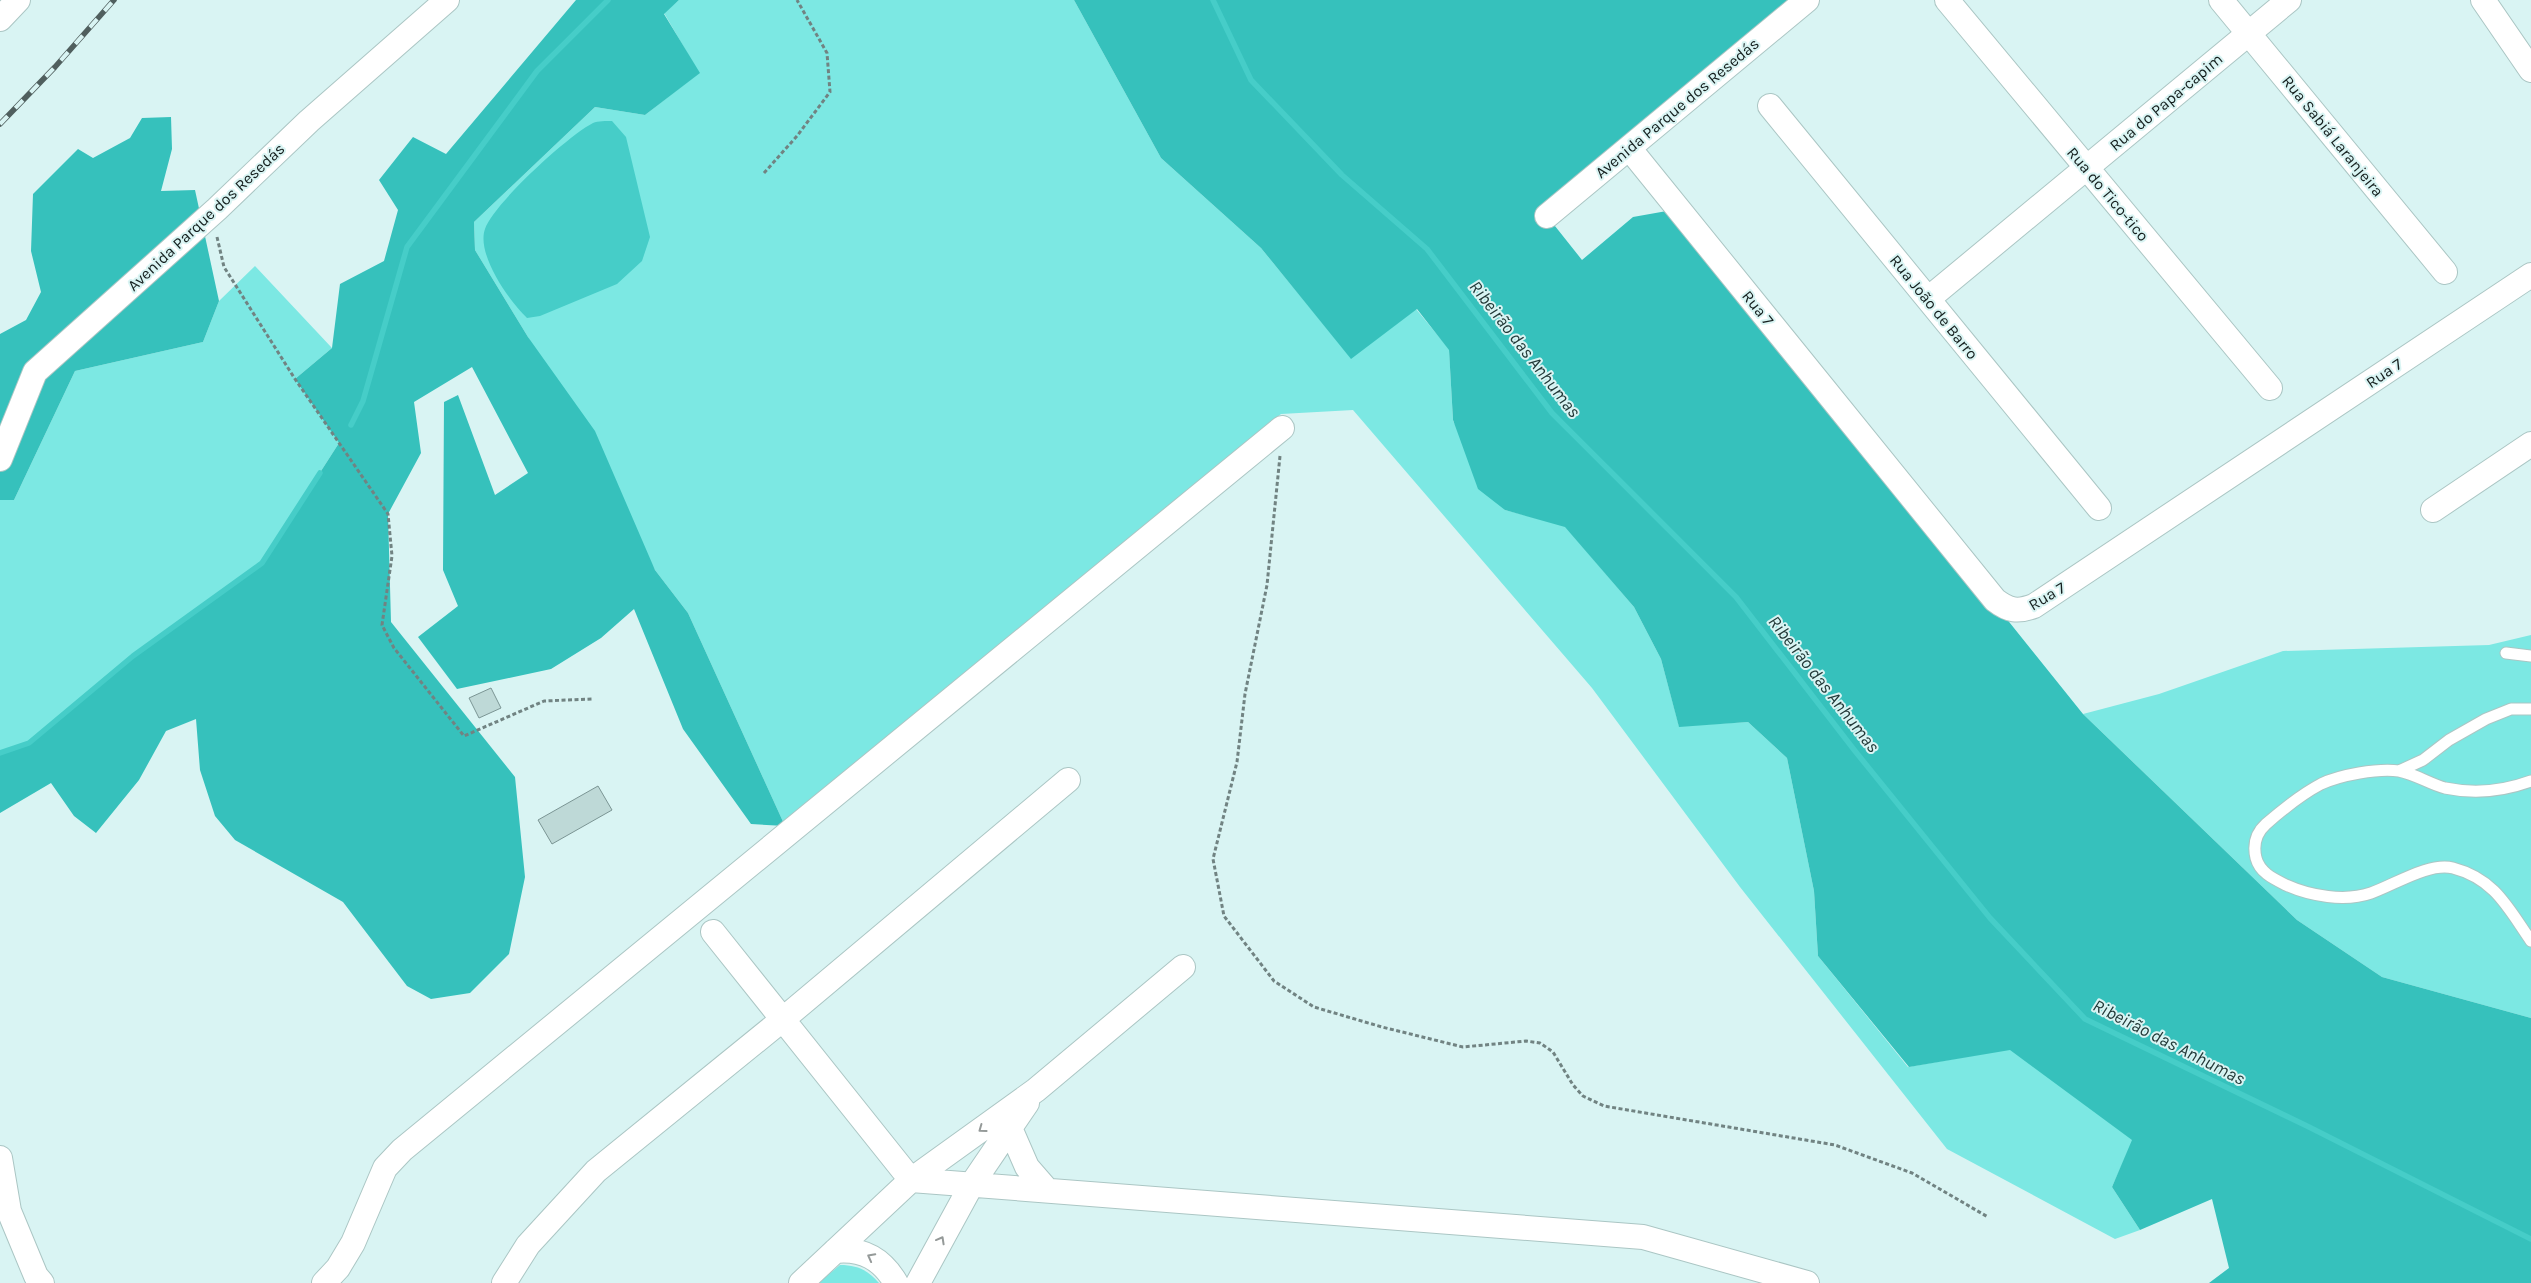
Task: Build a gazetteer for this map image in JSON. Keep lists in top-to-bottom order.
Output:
{
  "streets": {
    "street": [
      "Rua do Papa-capim",
      "Avenida Parque dos Resedás",
      "Rua Sabiá Laranjeira",
      "Rua do Tico-tico",
      "Rua João de Barro",
      "Rua 7"
    ]
  },
  "crossings": [
    ["Rua do Papa-capim", "Rua Sabiá Laranjeira"],
    ["Rua do Papa-capim", "Rua do Tico-tico"],
    ["Rua do Papa-capim", "Rua João de Barro"],
    ["Avenida Parque dos Resedás", "Rua 7"]
  ],
  "water": ["Ribeirão das Anhumas"]
}
